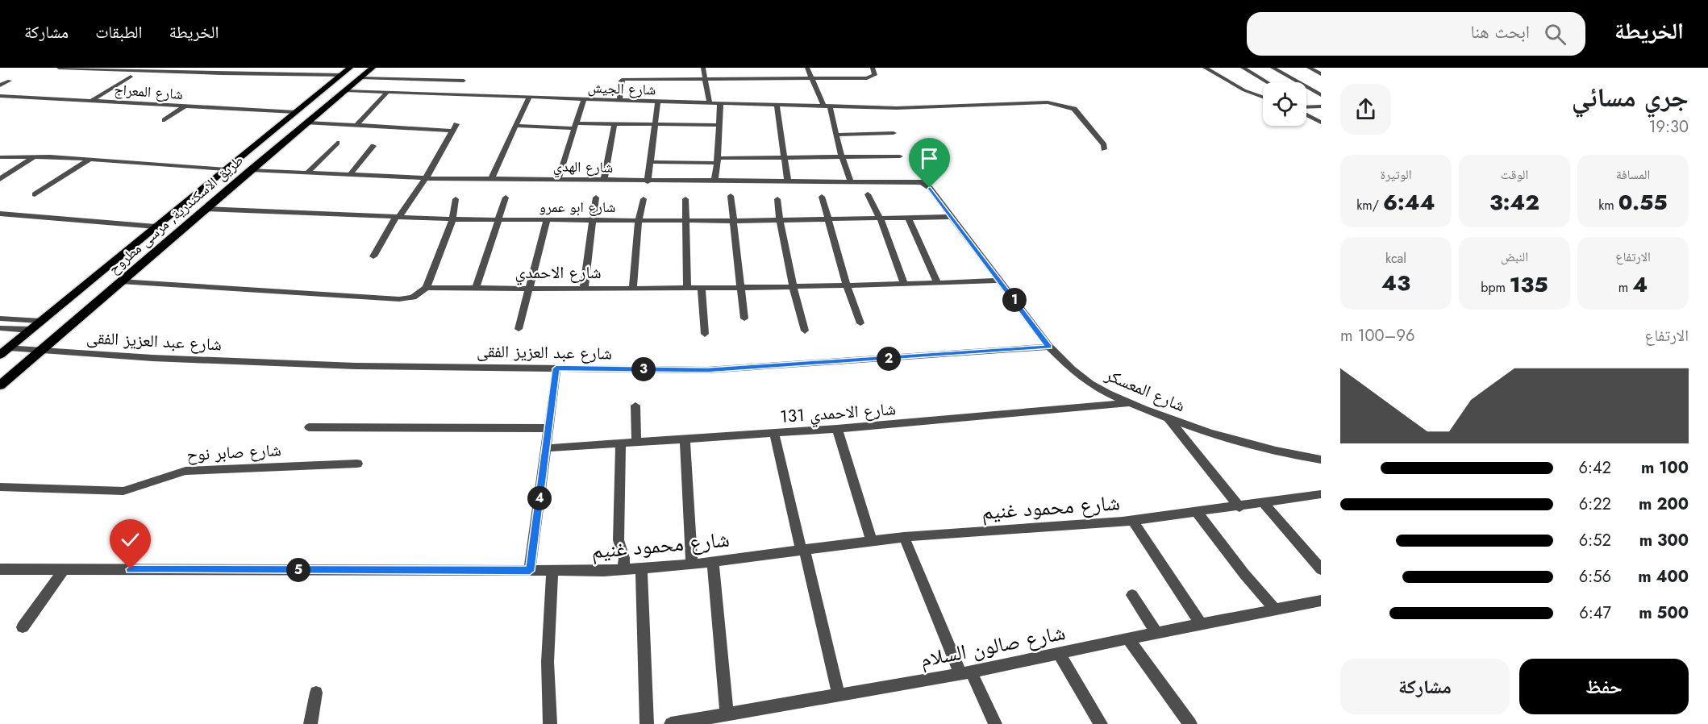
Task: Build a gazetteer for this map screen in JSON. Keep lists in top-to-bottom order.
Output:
{
  "streets": {
    "main road": ["طريق الاسكندرية, مرسى مطروح"],
    "street": [
      "شارع الجيش",
      "شارع المعراج",
      "شارع الهدي",
      "شارع ابو عمرو",
      "شارع الاحمدي",
      "شارع عبد العزيز الفقى",
      "شارع المعسكر",
      "شارع الاحمدي 131",
      "شارع صابر نوح",
      "شارع محمود غنيم",
      "شارع صالون السلام"
    ]
  },
  "crossings": [
    ["شارع الجيش", "طريق الاسكندرية, مرسى مطروح"],
    ["شارع المعراج", "طريق الاسكندرية, مرسى مطروح"],
    ["شارع الهدي", "طريق الاسكندرية, مرسى مطروح"],
    ["شارع الهدي", "شارع المعسكر"],
    ["شارع ابو عمرو", "طريق الاسكندرية, مرسى مطروح"],
    ["شارع ابو عمرو", "شارع المعسكر"],
    ["طريق الاسكندرية, مرسى مطروح", "شارع الاحمدي"],
    ["طريق الاسكندرية, مرسى مطروح", "شارع عبد العزيز الفقى"],
    ["شارع الاحمدي", "شارع المعسكر"],
    ["شارع عبد العزيز الفقى", "شارع المعسكر"],
    ["شارع المعسكر", "شارع الاحمدي 131"]
  ],
  "page": {
    "header": "الخريطة",
    "search": "ابحث هنا",
    "nav": ["الخريطة", "الطبقات", "مشاركة"],
    "heading": ["جري مسائي", "19:30"],
    "stats": [
      ["المسافة", "0.55 km"],
      ["الوقت", "3:42"],
      ["الوتيرة", "6:44 /km"],
      ["الارتفاع", "4 m"],
      ["النبض", "135 bpm"],
      ["kcal", "43"]
    ],
    "pins": [
      "1",
      "2",
      "3",
      "4",
      "5"
    ],
    "chart": ["الارتفاع", "96–100 m"],
    "list": [
      {
        "name": "100 m",
        "note": "6:42"
      },
      {
        "name": "200 m",
        "note": "6:22"
      },
      {
        "name": "300 m",
        "note": "6:52"
      },
      {
        "name": "400 m",
        "note": "6:56"
      },
      {
        "name": "500 m",
        "note": "6:47"
      }
    ],
    "buttons": ["حفظ", "مشاركة"]
  }
}
